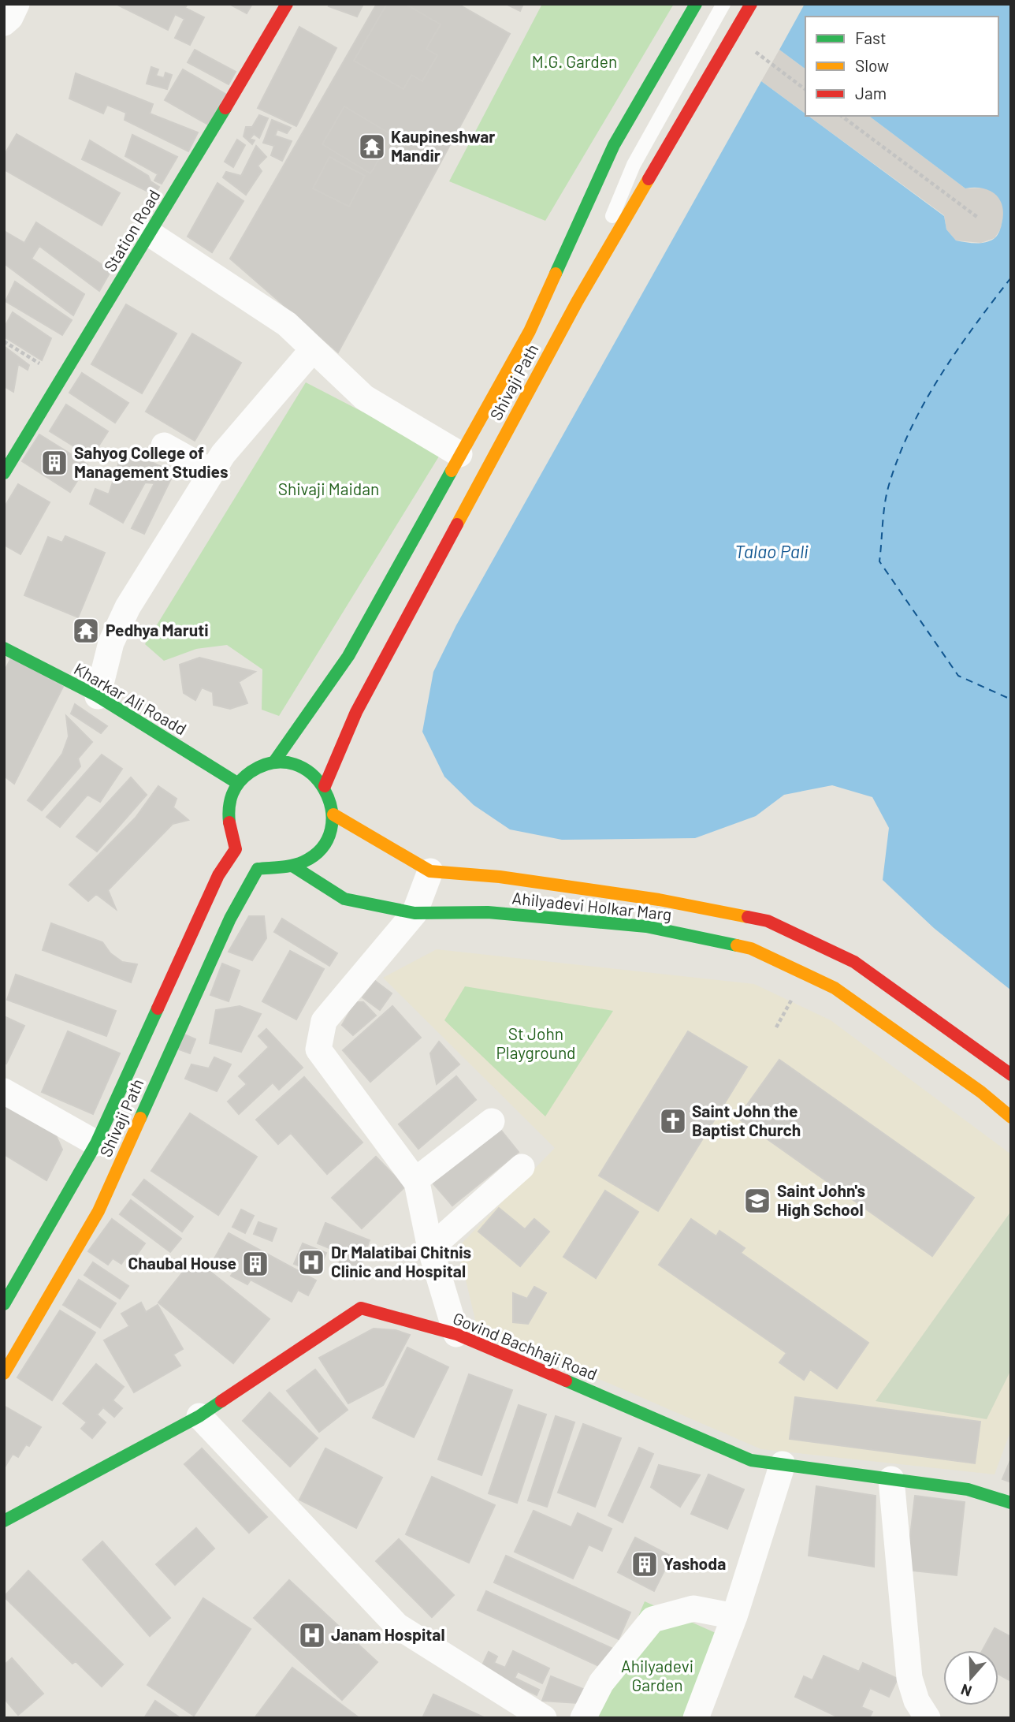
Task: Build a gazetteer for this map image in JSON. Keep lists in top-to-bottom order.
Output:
{
  "streets": {
    "main road": [
      "Station Road",
      "Shivaji Path",
      "Kharkar Ali Roadd",
      "Ahilyadevi Holkar Marg",
      "Govind Bachhaji Road"
    ]
  },
  "crossings": [
    ["Shivaji Path", "Ahilyadevi Holkar Marg"]
  ],
  "water": ["Talao Pali"],
  "parks": [
    "M.G. Garden",
    "Shivaji Maidan",
    "St John Playground",
    "Ahilyadevi Garden"
  ],
  "places": {
    "temple": ["Kaupineshwar Mandir", "Pedhya Maruti"],
    "building": ["Sahyog College of Management Studies", "Chaubal House", "Yashoda"],
    "church": ["Saint John the Baptist Church"],
    "school or university": ["Saint John's High School"],
    "hospital": ["Dr Malatibai Chitnis Clinic and Hospital", "Janam Hospital"]
  },
  "legend": ["Fast", "Slow", "Jam"],
  "north": "bottom"
}
